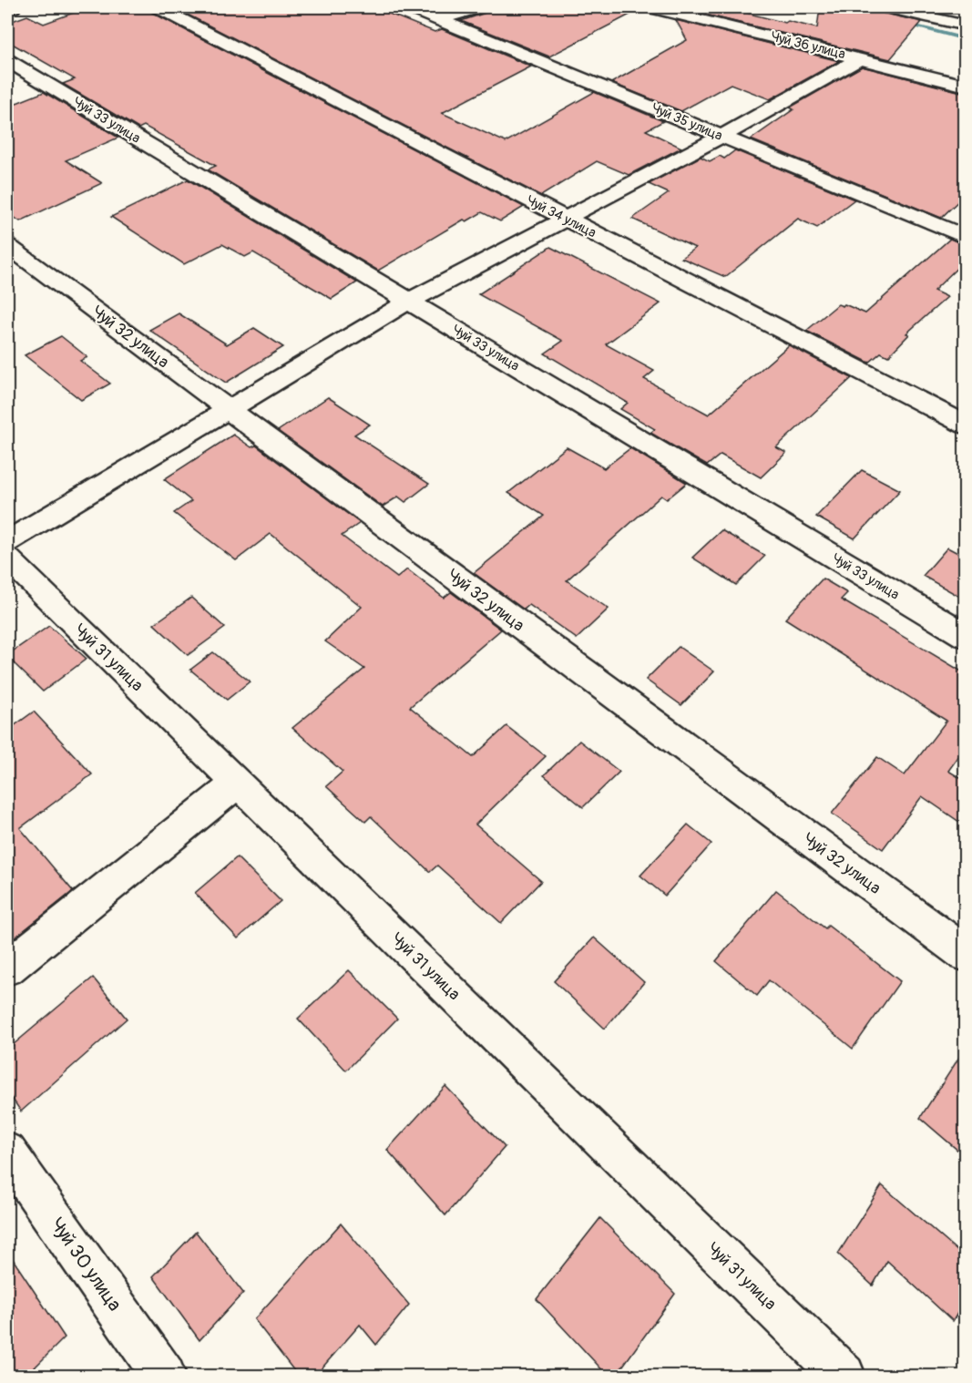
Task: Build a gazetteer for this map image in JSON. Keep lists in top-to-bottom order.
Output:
{
  "streets": {
    "street": [
      "Чуй 36 улица",
      "Чуй 33 улица",
      "Чуй 35 улица",
      "Чуй 34 улица",
      "Чуй 32 улица",
      "Чуй 31 улица",
      "Чуй 30 улица"
    ]
  }
}
